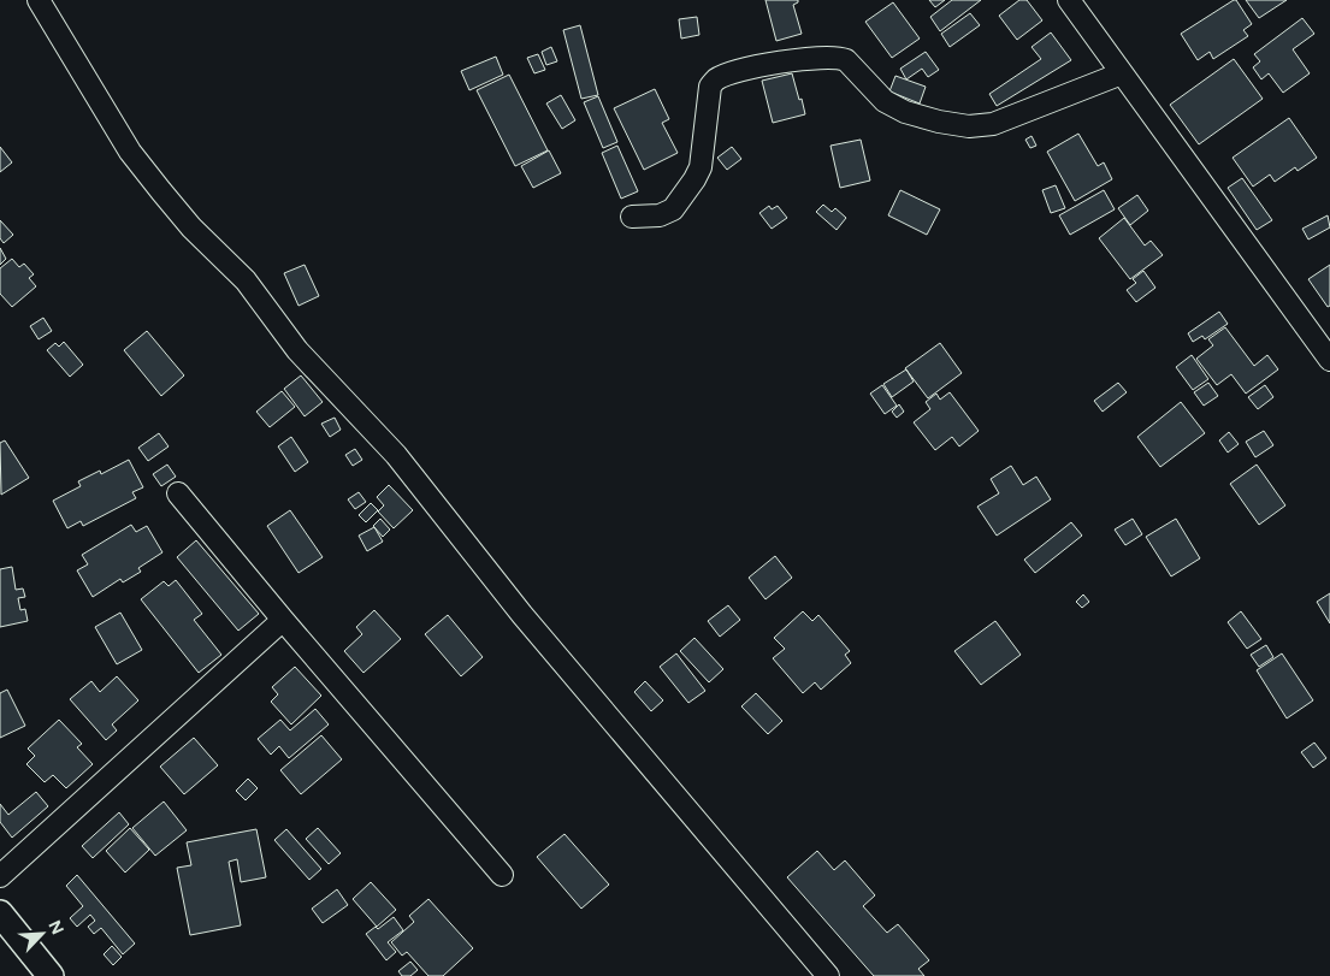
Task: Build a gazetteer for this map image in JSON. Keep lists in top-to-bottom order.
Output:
{
  "north": "top right"
}
